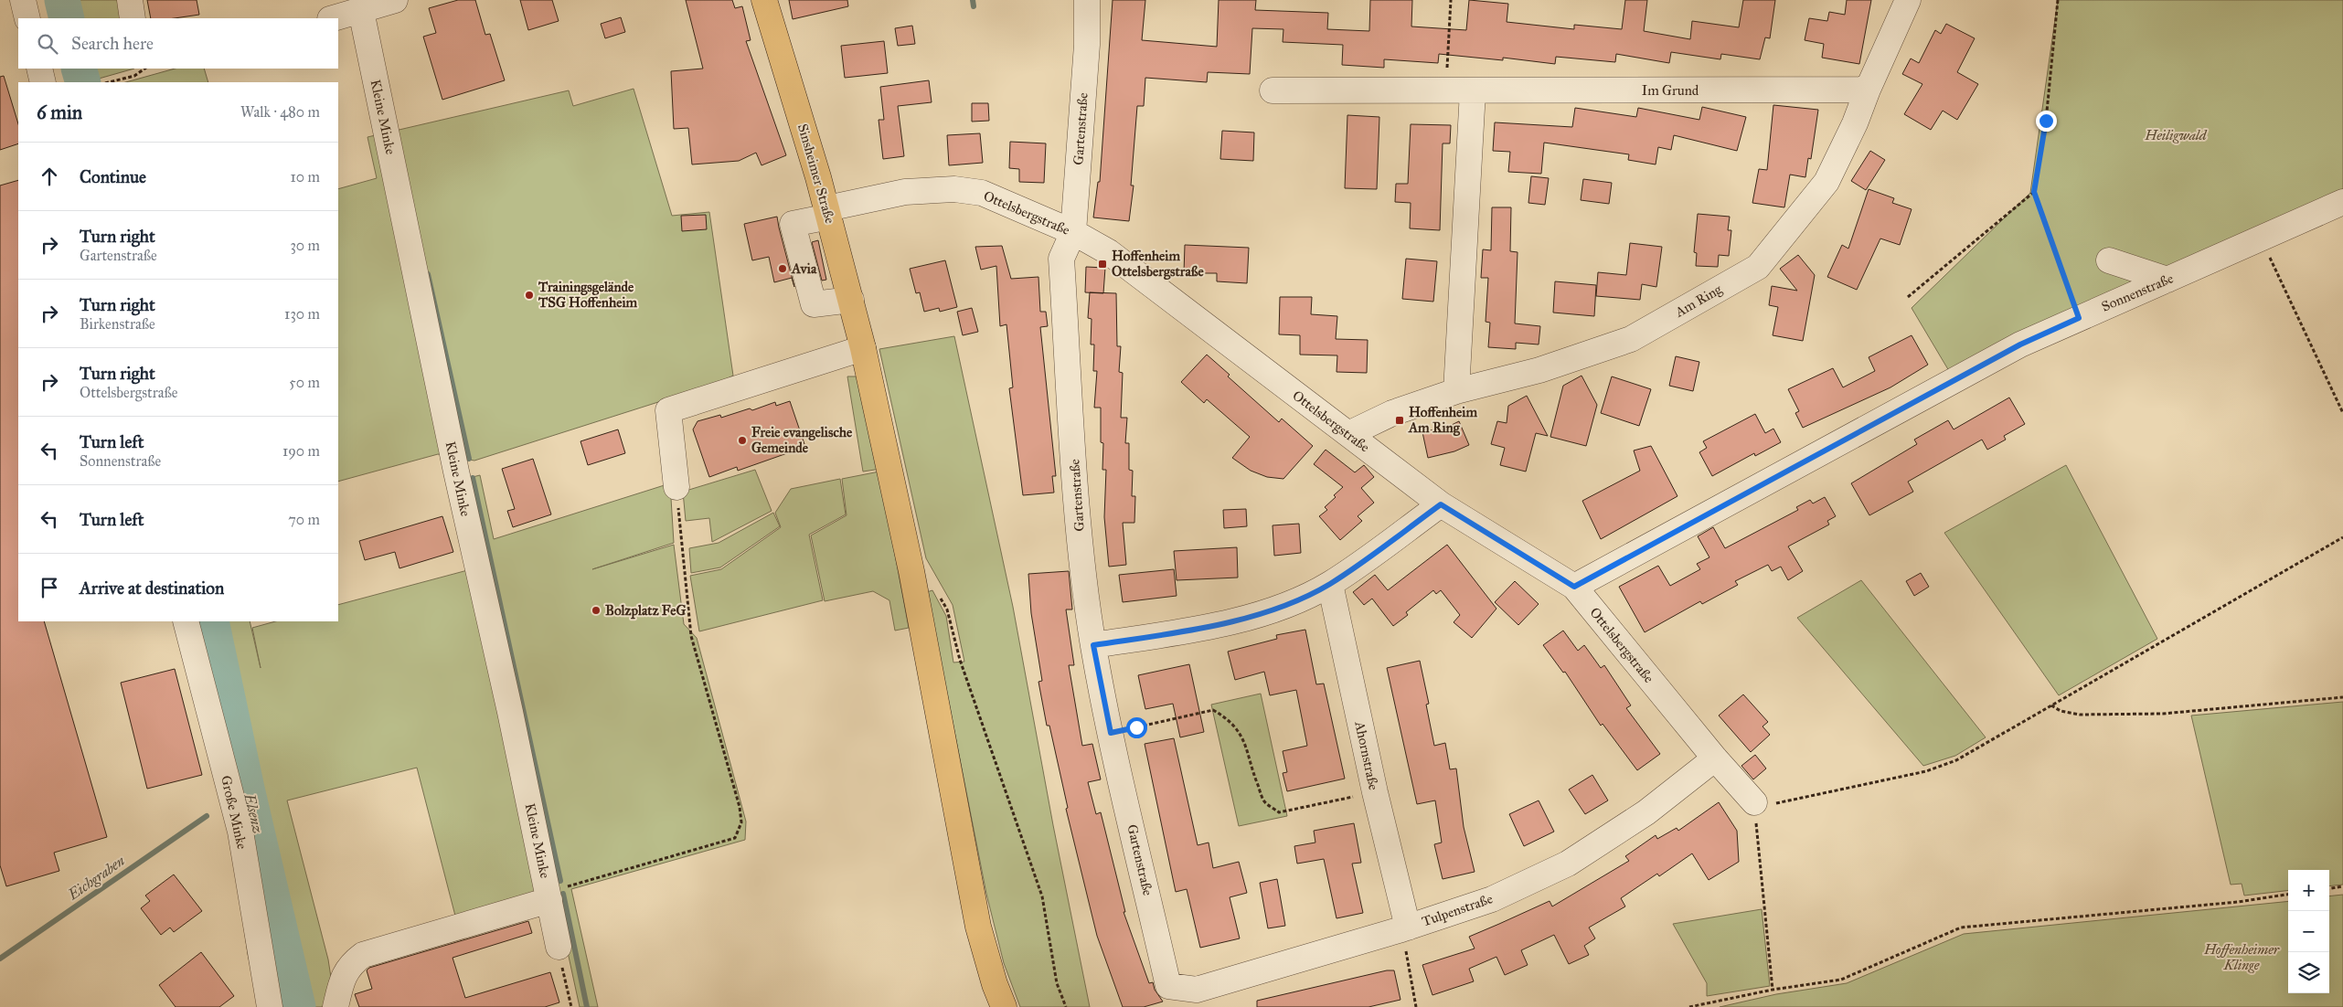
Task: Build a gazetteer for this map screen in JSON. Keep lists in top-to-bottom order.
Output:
{
  "streets": {
    "main road": ["Sinsheimer Straße"],
    "street": [
      "Im Grund",
      "Kleine Minke",
      "Gartenstraße",
      "Ottelsbergstraße",
      "Sonnenstraße",
      "Am Ring",
      "Ahornstraße",
      "Große Minke",
      "Tulpenstraße"
    ]
  },
  "crossings": [
    ["Im Grund", "Am Ring"],
    ["Gartenstraße", "Ottelsbergstraße"],
    ["Gartenstraße", "Tulpenstraße"],
    ["Sinsheimer Straße", "Ottelsbergstraße"],
    ["Ottelsbergstraße", "Sonnenstraße"],
    ["Ottelsbergstraße", "Am Ring"],
    ["Ottelsbergstraße", "Tulpenstraße"],
    ["Ahornstraße", "Tulpenstraße"]
  ],
  "water": ["Elsenz", "Eichgraben"],
  "parks": ["Heiligwald", "Hoffenheimer Klinge"],
  "places": {
    "transit": ["Hoffenheim Ottelsbergstraße", "Hoffenheim Am Ring"],
    "other": [
      "Avia",
      "Trainingsgelände TSG Hoffenheim",
      "Freie evangelische Gemeinde",
      "Bolzplatz FeG"
    ]
  },
  "page": {
    "search": "Search here",
    "heading": ["6 min", "Walk · 480 m"],
    "list": [
      ["Continue", "10 m"],
      ["Turn right", "Gartenstraße", "30 m"],
      ["Turn right", "Birkenstraße", "130 m"],
      ["Turn right", "Ottelsbergstraße", "50 m"],
      ["Turn left", "Sonnenstraße", "190 m"],
      ["Turn left", "70 m"],
      "Arrive at destination"
    ],
    "map_buttons": ["+", "−"]
  }
}
